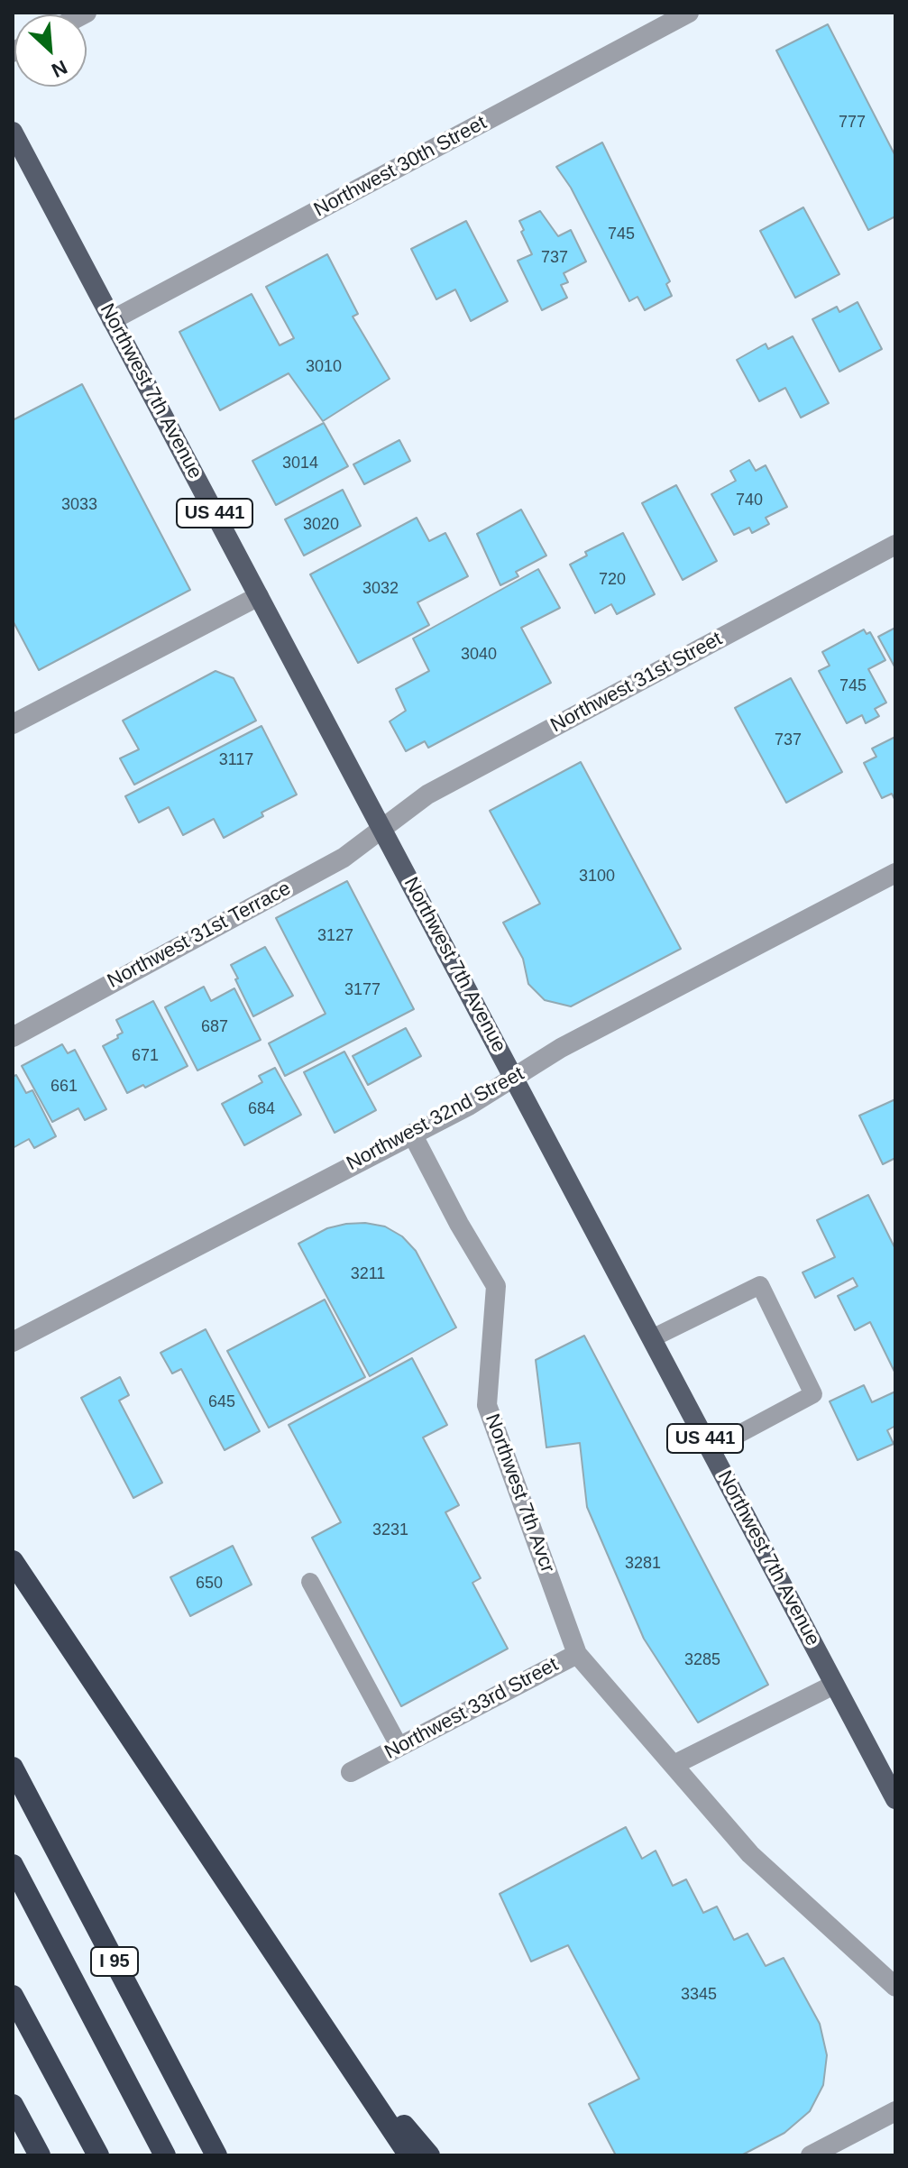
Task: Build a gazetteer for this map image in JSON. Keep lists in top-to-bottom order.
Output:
{
  "streets": {
    "highway": ["I 95"],
    "main road": ["Northwest 7th Avenue", "US 441"],
    "street": [
      "Northwest 30th Street",
      "Northwest 31st Street",
      "Northwest 31st Terrace",
      "Northwest 32nd Street",
      "Northwest 7th Avcr",
      "Northwest 33rd Street"
    ]
  },
  "crossings": [
    ["Northwest 30th Street", "Northwest 7th Avenue"],
    ["Northwest 7th Avenue", "Northwest 31st Street"],
    ["Northwest 7th Avenue", "Northwest 31st Terrace"],
    ["Northwest 7th Avenue", "Northwest 32nd Street"],
    ["Northwest 31st Street", "Northwest 31st Terrace"],
    ["Northwest 32nd Street", "Northwest 7th Avcr"],
    ["Northwest 7th Avcr", "Northwest 33rd Street"]
  ],
  "house_numbers": [
    "777",
    "745",
    "737",
    "3010",
    "3014",
    "740",
    "3033",
    "3020",
    "720",
    "3032",
    "3040",
    "745",
    "737",
    "3117",
    "3100",
    "3127",
    "3177",
    "687",
    "671",
    "661",
    "684",
    "3211",
    "645",
    "3231",
    "3281",
    "650",
    "3285",
    "3345"
  ],
  "north": "bottom right"
}
